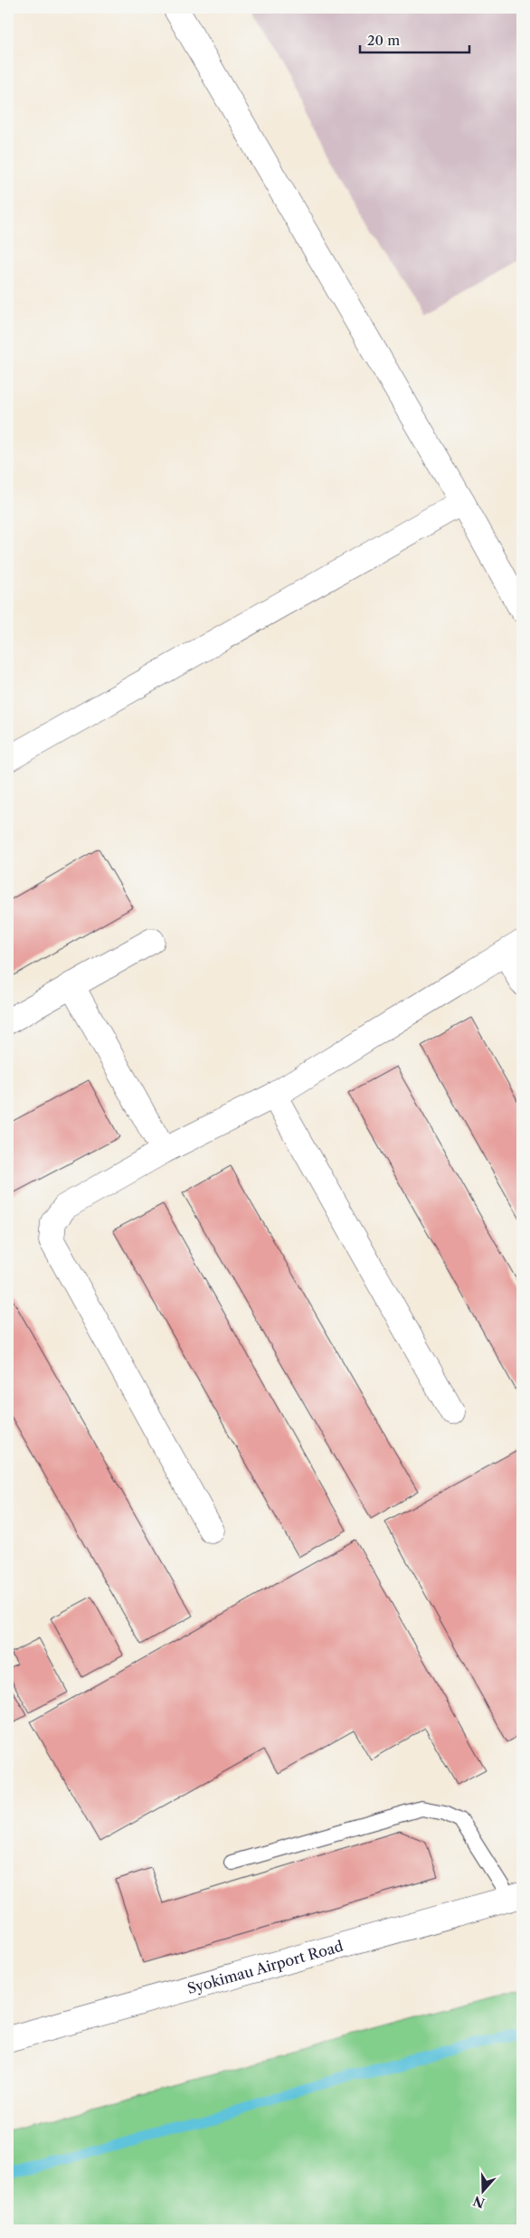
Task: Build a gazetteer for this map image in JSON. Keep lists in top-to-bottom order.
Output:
{
  "streets": {
    "street": ["Syokimau Airport Road"]
  },
  "scale_bar": "20 m",
  "north": "bottom"
}
